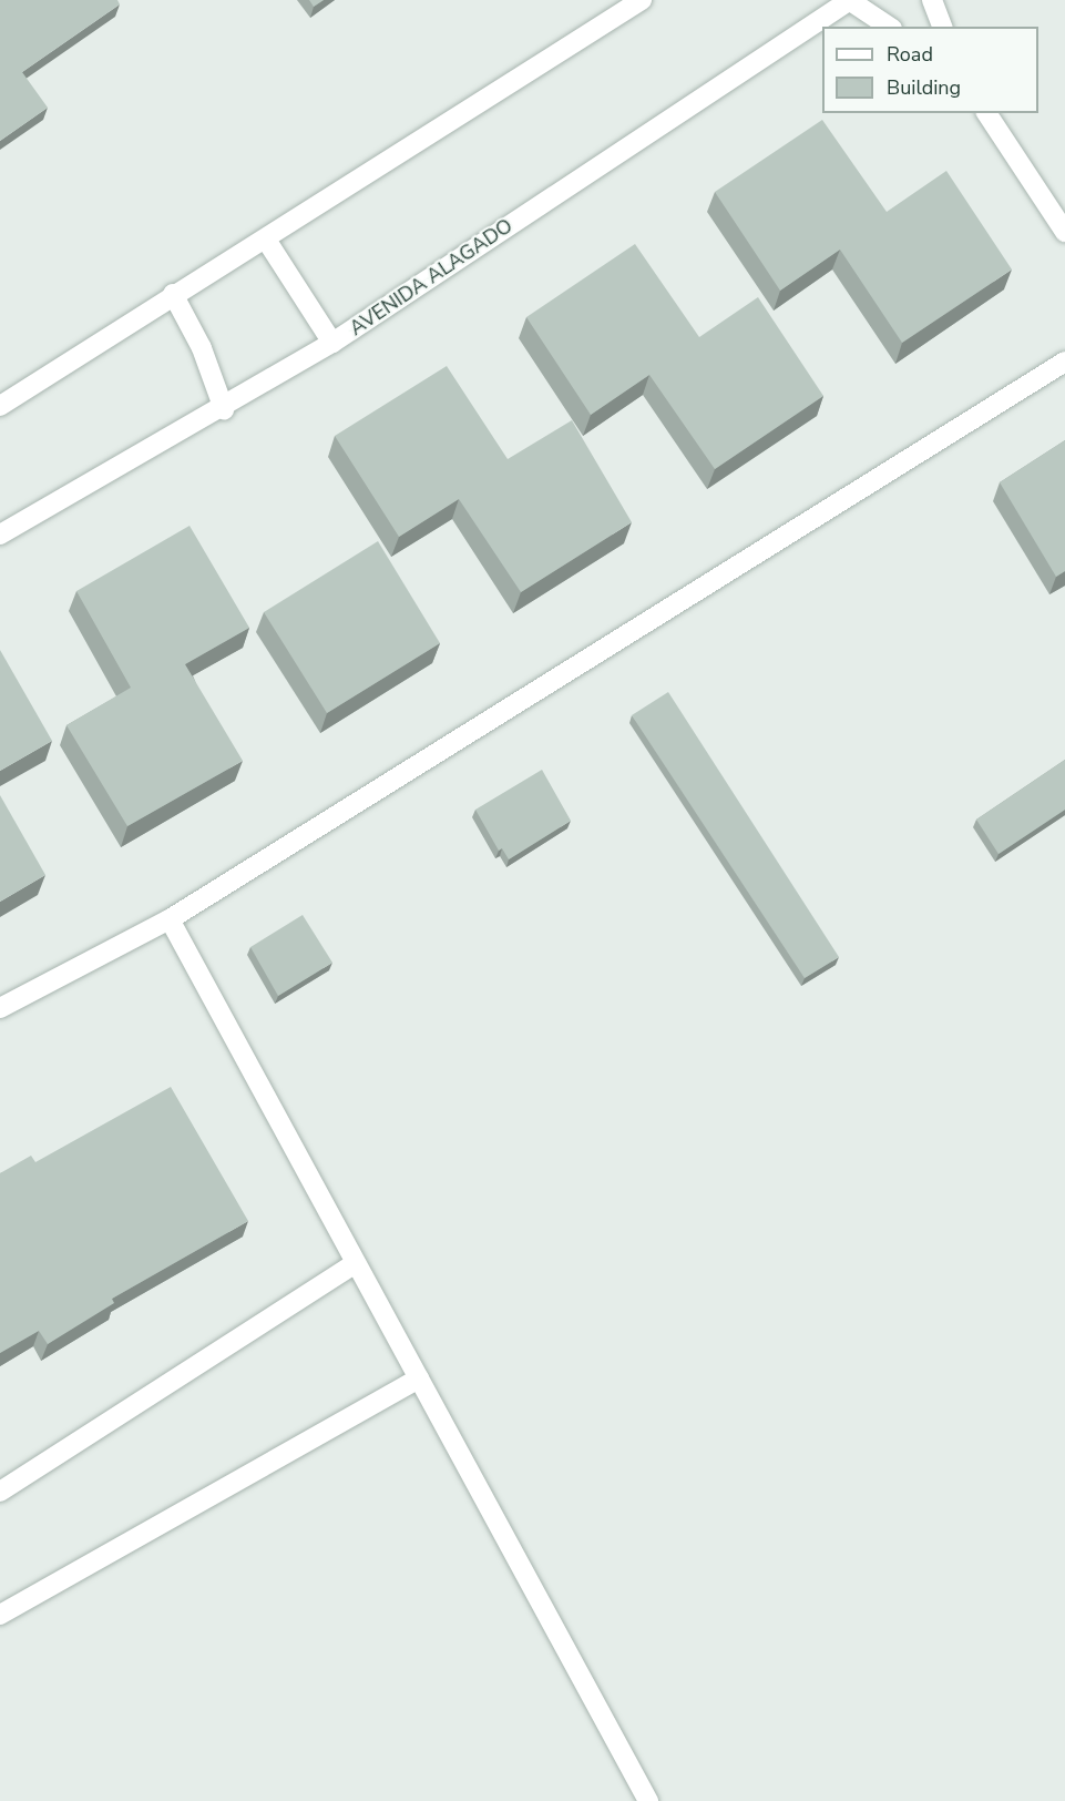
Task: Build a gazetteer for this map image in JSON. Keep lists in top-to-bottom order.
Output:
{
  "streets": {
    "street": ["AVENIDA ALAGADO"]
  },
  "legend": ["Road", "Building"]
}
